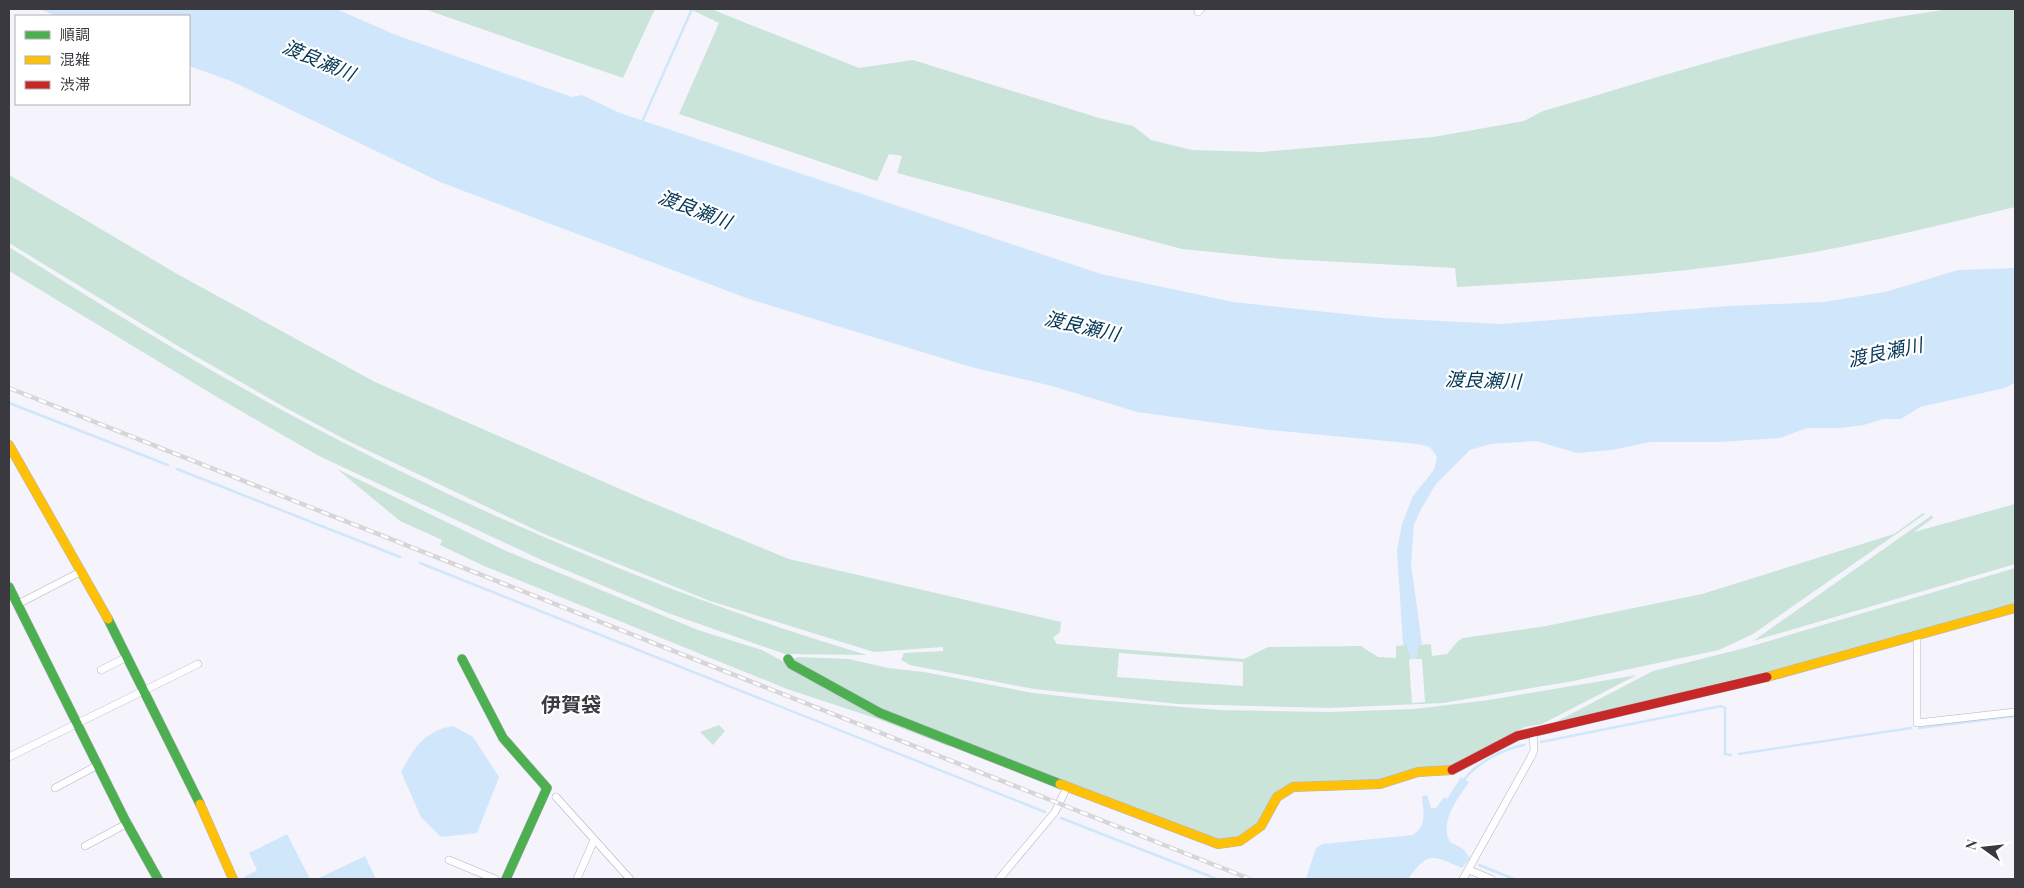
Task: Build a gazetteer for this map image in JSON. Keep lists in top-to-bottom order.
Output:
{
  "districts": ["伊賀袋"],
  "water": ["渡良瀬川"],
  "legend": ["順調", "混雑", "渋滞"],
  "north": "left"
}
